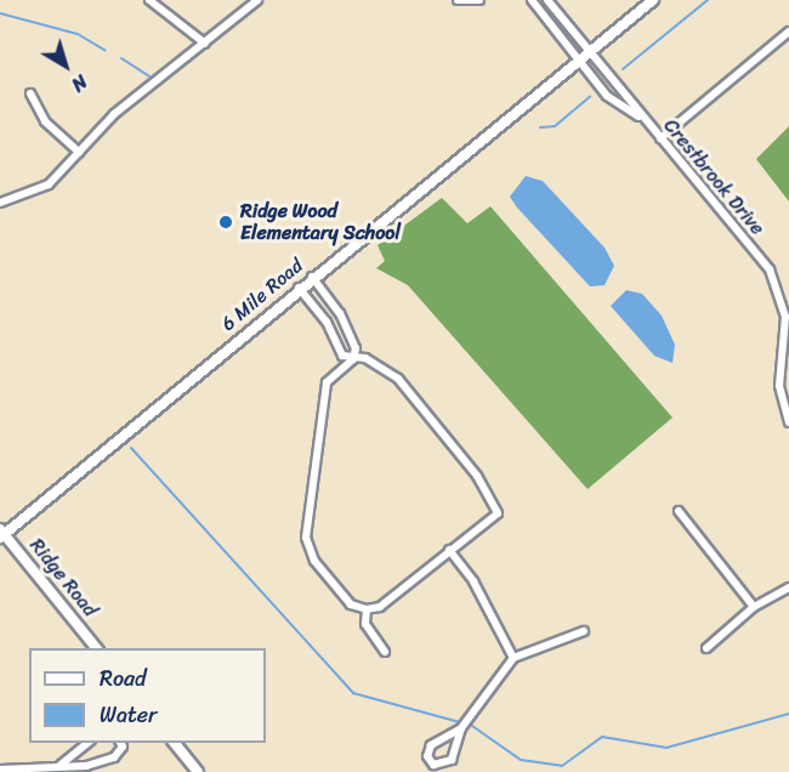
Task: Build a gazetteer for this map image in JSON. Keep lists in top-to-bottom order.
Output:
{
  "streets": {
    "street": ["Crestbrook Drive", "6 Mile Road", "Ridge Road"]
  },
  "crossings": [
    ["Crestbrook Drive", "6 Mile Road"],
    ["6 Mile Road", "Ridge Road"]
  ],
  "places": ["Ridge Wood Elementary School"],
  "legend": ["Road", "Water"],
  "north": "bottom right"
}
